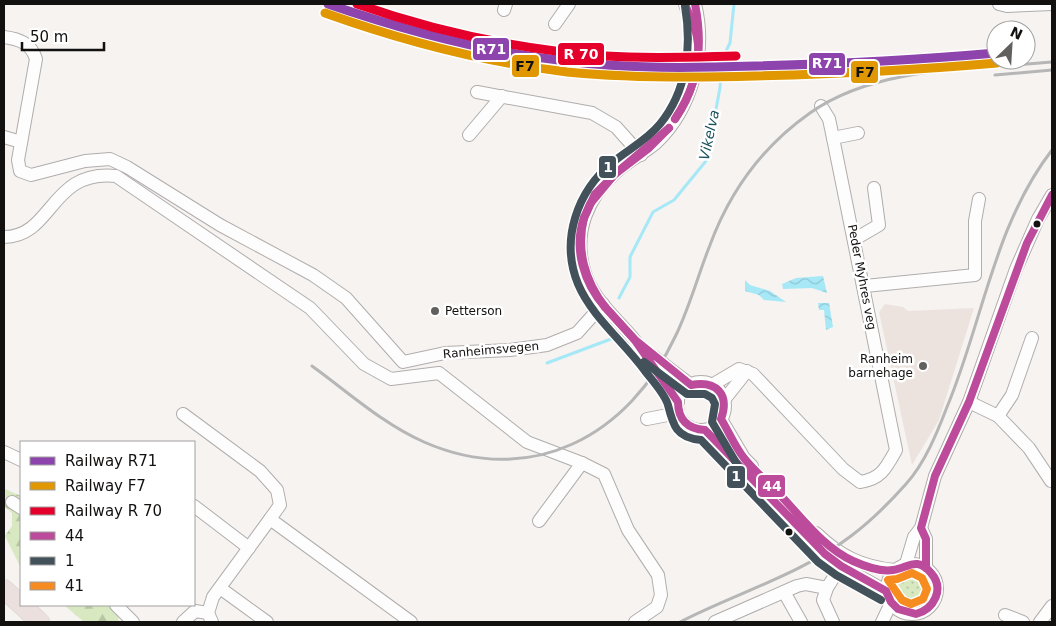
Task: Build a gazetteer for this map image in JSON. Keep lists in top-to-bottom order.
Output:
{
  "streets": {
    "street": ["Peder Myhres veg", "Ranheimsvegen"]
  },
  "water": ["Vikelva"],
  "places": ["Petterson", "Ranheim barnehage"],
  "lines": [
    "rail line R71",
    "transit line 44",
    "transit line 1",
    "rail line F7",
    "transit line 41"
  ],
  "legend": [
    "Railway R71",
    "Railway F7",
    "Railway R 70",
    "44",
    "1",
    "41"
  ],
  "scale_bar": "50 m",
  "north": "top right"
}
